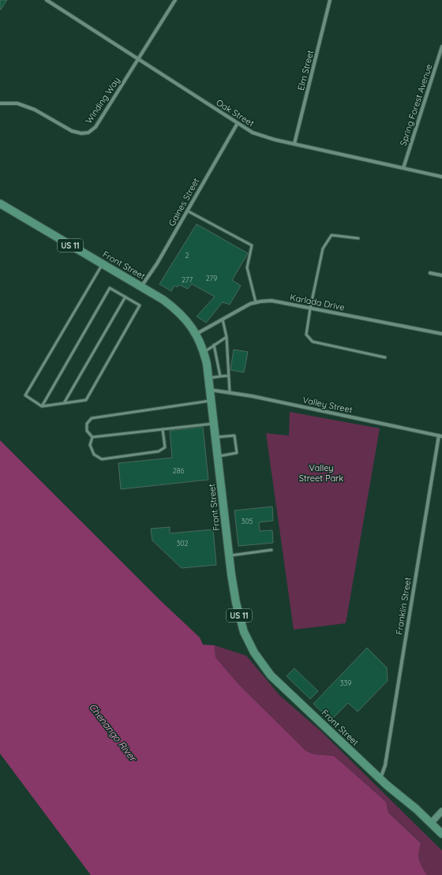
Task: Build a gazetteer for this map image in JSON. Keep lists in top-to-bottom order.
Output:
{
  "streets": {
    "main road": ["US 11", "Front Street"],
    "street": [
      "Elm Street",
      "Winding Way",
      "Spring Forest Avenue",
      "Oak Street",
      "Gaines Street",
      "Karlada Drive",
      "Valley Street",
      "Franklin Street"
    ]
  },
  "crossings": [
    ["Elm Street", "Oak Street"],
    ["Winding Way", "Oak Street"],
    ["Spring Forest Avenue", "Oak Street"],
    ["Oak Street", "Gaines Street"],
    ["Gaines Street", "Front Street"],
    ["Front Street", "Karlada Drive"],
    ["Front Street", "Valley Street"],
    ["Front Street", "Franklin Street"],
    ["Valley Street", "Franklin Street"]
  ],
  "water": ["Chenango River"],
  "parks": ["Valley Street Park"],
  "house_numbers": [
    "2",
    "279",
    "277",
    "286",
    "305",
    "302",
    "339"
  ]
}
